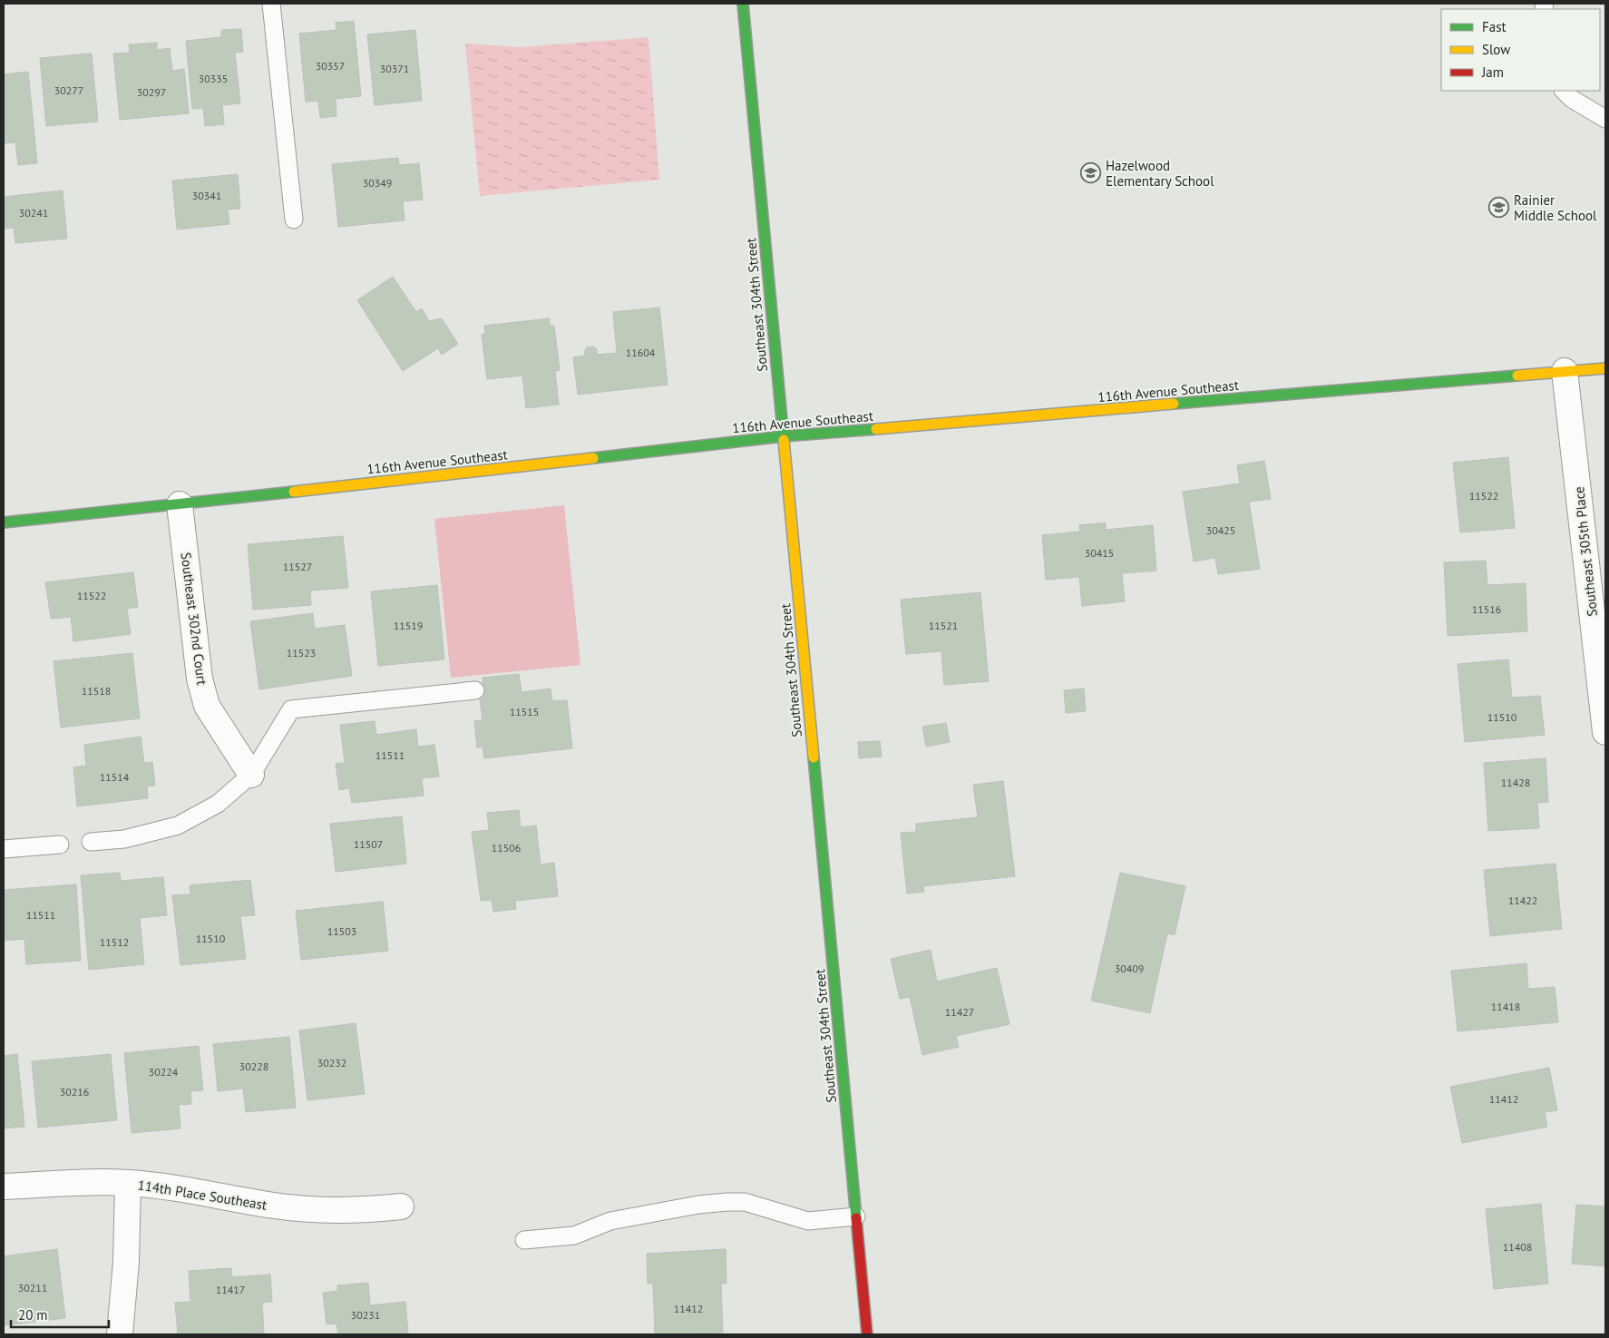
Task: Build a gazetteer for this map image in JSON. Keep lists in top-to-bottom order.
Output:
{
  "streets": {
    "street": [
      "Southeast 304th Street",
      "116th Avenue Southeast",
      "Southeast 305th Place",
      "Southeast 302nd Court",
      "114th Place Southeast"
    ]
  },
  "crossings": [
    ["Southeast 304th Street", "116th Avenue Southeast"],
    ["116th Avenue Southeast", "Southeast 305th Place"],
    ["116th Avenue Southeast", "Southeast 302nd Court"]
  ],
  "places": {
    "school or university": ["Hazelwood Elementary School", "Rainier Middle School"]
  },
  "house_numbers": [
    "30357",
    "30371",
    "30335",
    "30277",
    "30297",
    "30349",
    "30341",
    "30241",
    "11604",
    "11522",
    "30425",
    "30415",
    "11527",
    "11522",
    "11516",
    "11519",
    "11521",
    "11523",
    "11518",
    "11515",
    "11510",
    "11511",
    "11514",
    "11428",
    "11507",
    "11506",
    "11422",
    "11511",
    "11503",
    "11510",
    "11512",
    "30409",
    "11418",
    "11427",
    "30232",
    "30228",
    "30224",
    "30216",
    "11412",
    "11408",
    "30211",
    "11417",
    "11412",
    "30231"
  ],
  "legend": ["Fast", "Slow", "Jam"],
  "scale_bar": "20 m"
}
